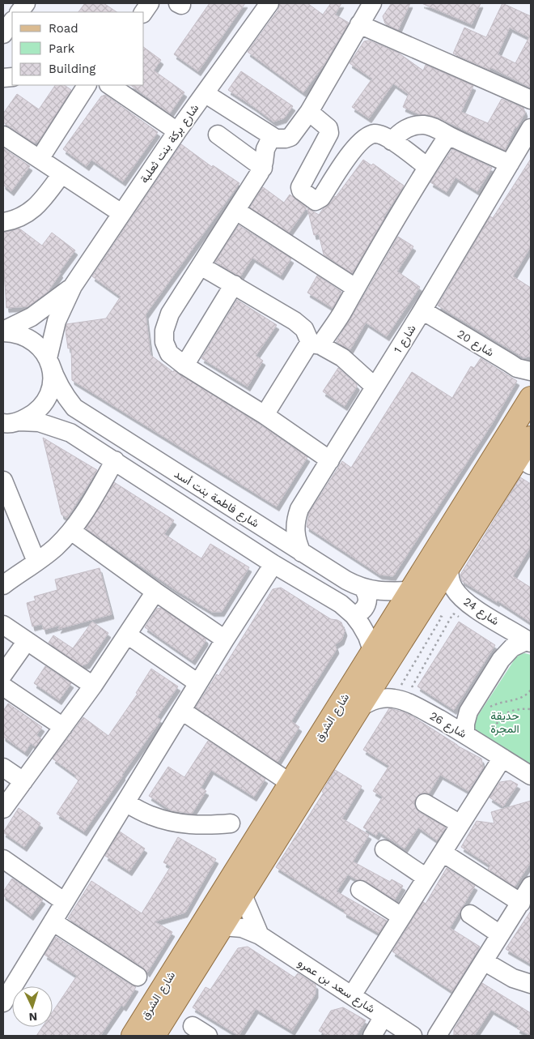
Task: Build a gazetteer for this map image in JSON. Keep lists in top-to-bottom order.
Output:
{
  "streets": {
    "main road": ["شارع الشرق"],
    "street": [
      "شارع بركة بنت ثعلبة",
      "شارع 1",
      "شارع 20",
      "شارع فاطمة بنت أسد",
      "شارع 24",
      "شارع 26",
      "شارع سعد بن عمرو"
    ]
  },
  "crossings": [
    ["شارع بركة بنت ثعلبة", "شارع فاطمة بنت أسد"],
    ["شارع 1", "شارع 20"],
    ["شارع 1", "شارع فاطمة بنت أسد"],
    ["شارع فاطمة بنت أسد", "شارع الشرق"],
    ["شارع 24", "شارع الشرق"],
    ["شارع الشرق", "شارع 26"],
    ["شارع الشرق", "شارع سعد بن عمرو"]
  ],
  "parks": ["حديقة المجرة"],
  "legend": ["Road", "Park", "Building"],
  "north": "bottom"
}
